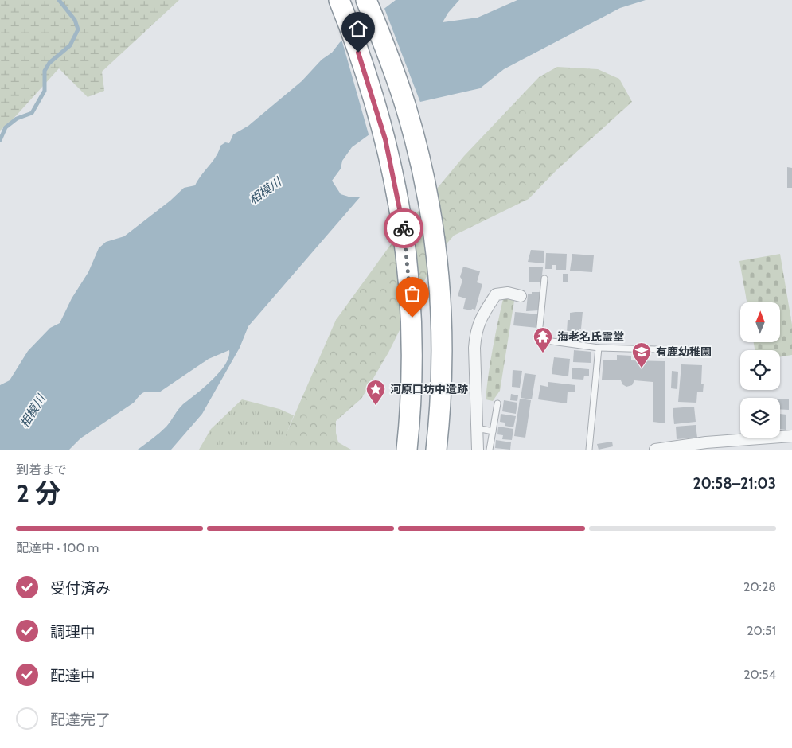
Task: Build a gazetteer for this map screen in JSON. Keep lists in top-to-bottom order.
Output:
{
  "water": ["相模川"],
  "places": {
    "temple": ["海老名氏霊堂"],
    "school or university": ["有鹿幼稚園"],
    "place": ["河原口坊中遺跡"]
  },
  "north": "top",
  "page": {
    "heading": ["2 分", "到着まで", "20:58–21:03"],
    "bar": "配達中 · 100 m",
    "list": [
      ["受付済み", "20:28"],
      ["調理中", "20:51"],
      ["配達中", "20:54"],
      "配達完了"
    ]
  }
}
